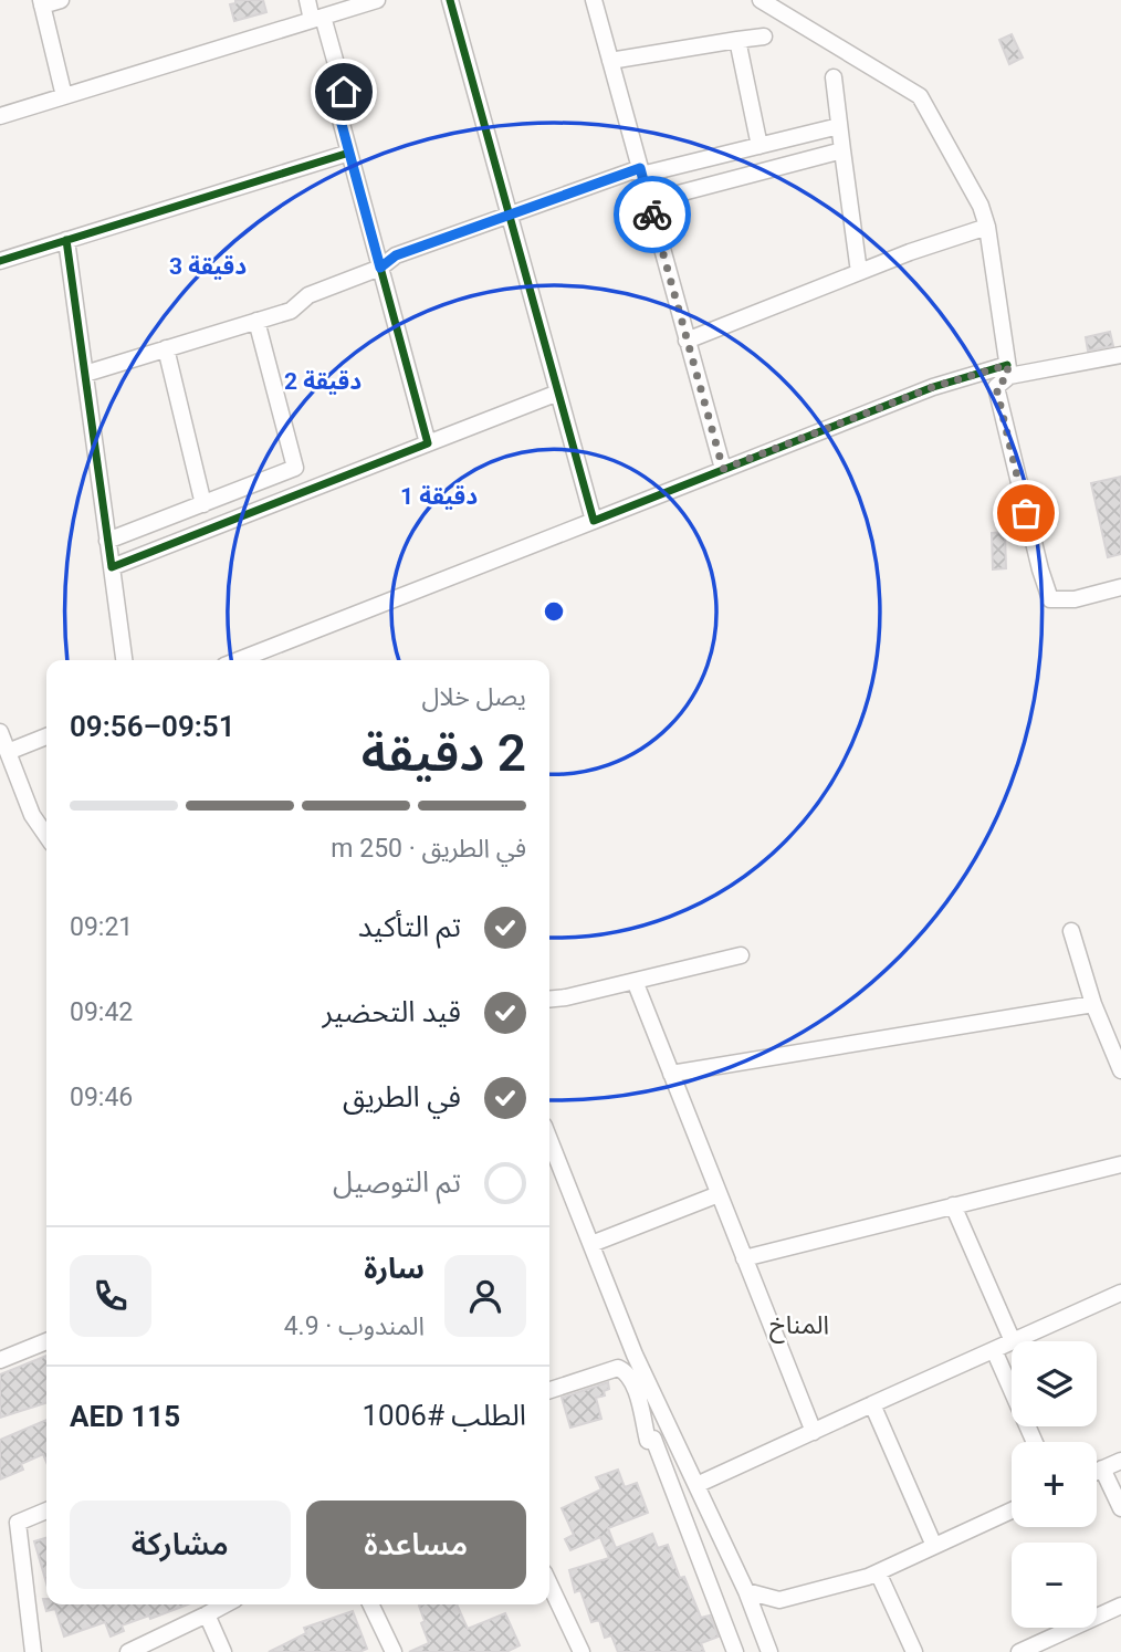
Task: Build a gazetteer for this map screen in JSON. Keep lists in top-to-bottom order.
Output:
{
  "districts": ["المناخ"],
  "page": {
    "heading": ["2 دقيقة", "يصل خلال", "09:51–09:56"],
    "panel": [
      "سارة",
      "المندوب · 4.9",
      "الطلب #1006",
      "AED 115"
    ],
    "bar": "في الطريق · 250 m",
    "list": [
      ["تم التأكيد", "09:21"],
      ["قيد التحضير", "09:42"],
      ["في الطريق", "09:46"],
      "تم التوصيل"
    ],
    "map_buttons": ["+", "−"],
    "buttons": ["مساعدة", "مشاركة"]
  },
  "rings": ["3 دقيقة", "2 دقيقة", "1 دقيقة"]
}
